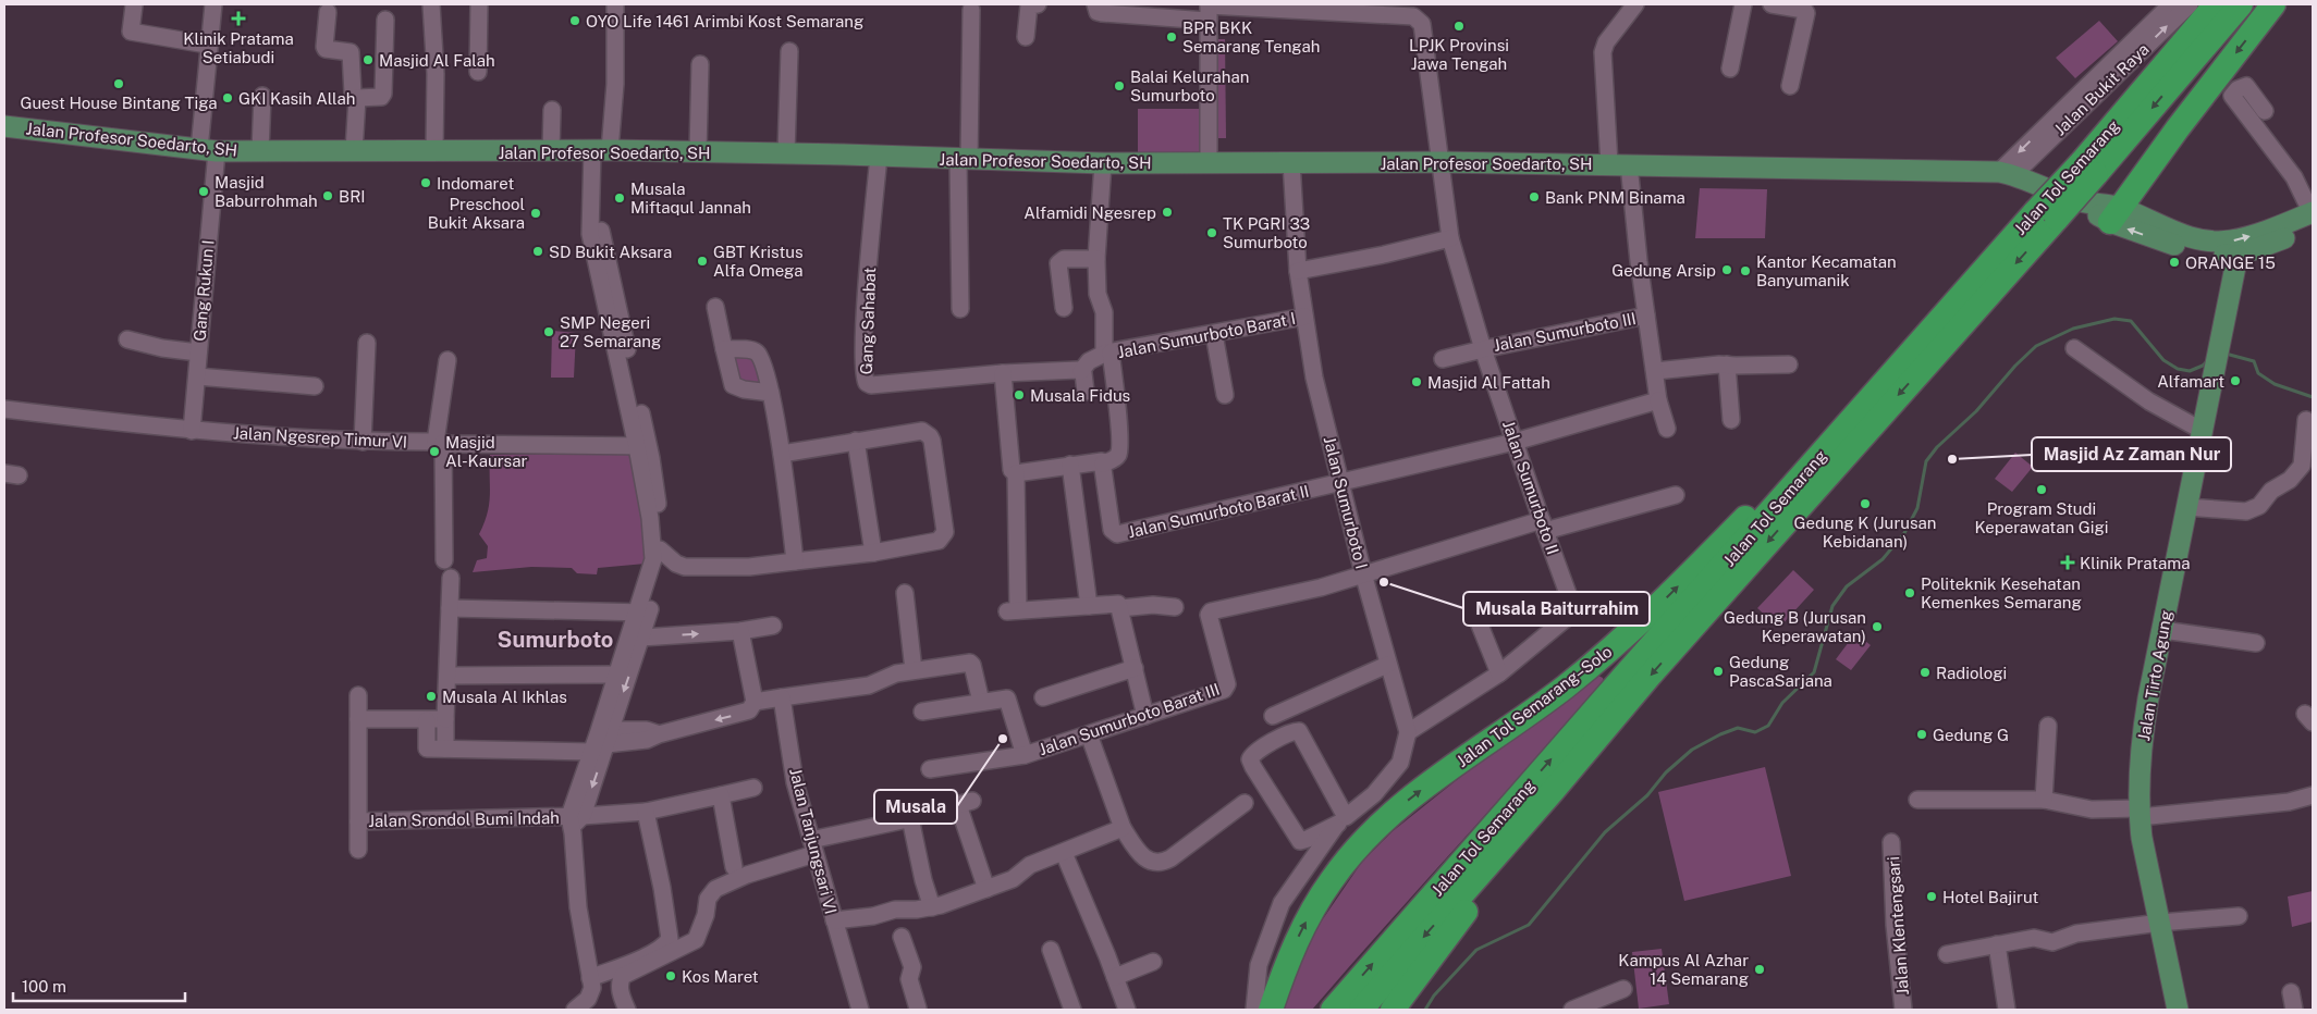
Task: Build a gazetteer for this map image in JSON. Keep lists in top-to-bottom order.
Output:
{
  "streets": {
    "highway": ["Jalan Tol Semarang", "Jalan Tol Semarang–Solo"],
    "main road": ["Jalan Profesor Soedarto, SH", "Jalan Tirto Agung"],
    "street": [
      "Jalan Bukit Raya",
      "Gang Rukun I",
      "Gang Sahabat",
      "Jalan Sumurboto III",
      "Jalan Sumurboto Barat I",
      "Jalan Ngesrep Timur VI",
      "Jalan Sumurboto II",
      "Jalan Sumurboto I",
      "Jalan Sumurboto Barat II",
      "Jalan Sumurboto Barat III",
      "Jalan Srondol Bumi Indah",
      "Jalan Tanjungsari VI",
      "Jalan Klentengsari"
    ]
  },
  "crossings": [
    ["Jalan Bukit Raya", "Jalan Profesor Soedarto, SH"],
    ["Jalan Profesor Soedarto, SH", "Gang Rukun I"],
    ["Jalan Profesor Soedarto, SH", "Gang Sahabat"],
    ["Jalan Profesor Soedarto, SH", "Jalan Sumurboto III"],
    ["Jalan Profesor Soedarto, SH", "Jalan Sumurboto Barat I"],
    ["Jalan Profesor Soedarto, SH", "Jalan Sumurboto II"],
    ["Jalan Profesor Soedarto, SH", "Jalan Sumurboto I"],
    ["Jalan Profesor Soedarto, SH", "Jalan Srondol Bumi Indah"],
    ["Jalan Tol Semarang", "Jalan Tol Semarang–Solo"],
    ["Gang Rukun I", "Jalan Ngesrep Timur VI"],
    ["Jalan Sumurboto III", "Jalan Sumurboto II"],
    ["Jalan Sumurboto Barat I", "Jalan Sumurboto I"],
    ["Jalan Ngesrep Timur VI", "Jalan Srondol Bumi Indah"],
    ["Jalan Sumurboto II", "Jalan Sumurboto I"],
    ["Jalan Sumurboto I", "Jalan Sumurboto Barat II"],
    ["Jalan Sumurboto I", "Jalan Sumurboto Barat III"]
  ],
  "one_way": ["Jalan Tol Semarang–Solo"],
  "districts": ["Sumurboto"],
  "places": {
    "health": ["Klinik Pratama Setiabudi", "Klinik Pratama"],
    "other": [
      "OYO Life 1461 Arimbi Kost Semarang",
      "LPJK Provinsi Jawa Tengah",
      "BPR BKK Semarang Tengah",
      "Masjid Al Falah",
      "Guest House Bintang Tiga",
      "Balai Kelurahan Sumurboto",
      "GKI Kasih Allah",
      "Indomaret",
      "Masjid Baburrohmah",
      "BRI",
      "Bank PNM Binama",
      "Musala Miftaqul Jannah",
      "Alfamidi Ngesrep",
      "Preschool Bukit Aksara",
      "TK PGRI 33 Sumurboto",
      "SD Bukit Aksara",
      "GBT Kristus Alfa Omega",
      "ORANGE 15",
      "Gedung Arsip",
      "Kantor Kecamatan Banyumanik",
      "SMP Negeri 27 Semarang",
      "Alfamart",
      "Masjid Al Fattah",
      "Musala Fidus",
      "Masjid Al-Kaursar",
      "Masjid Az Zaman Nur",
      "Program Studi Keperawatan Gigi",
      "Gedung K (Jurusan Kebidanan)",
      "Musala Baiturrahim",
      "Politeknik Kesehatan Kemenkes Semarang",
      "Gedung B (Jurusan Keperawatan)",
      "Gedung PascaSarjana",
      "Radiologi",
      "Musala Al Ikhlas",
      "Gedung G",
      "Musala",
      "Hotel Bajirut",
      "Kampus Al Azhar 14 Semarang",
      "Kos Maret"
    ]
  },
  "scale_bar": "100 m"
}
